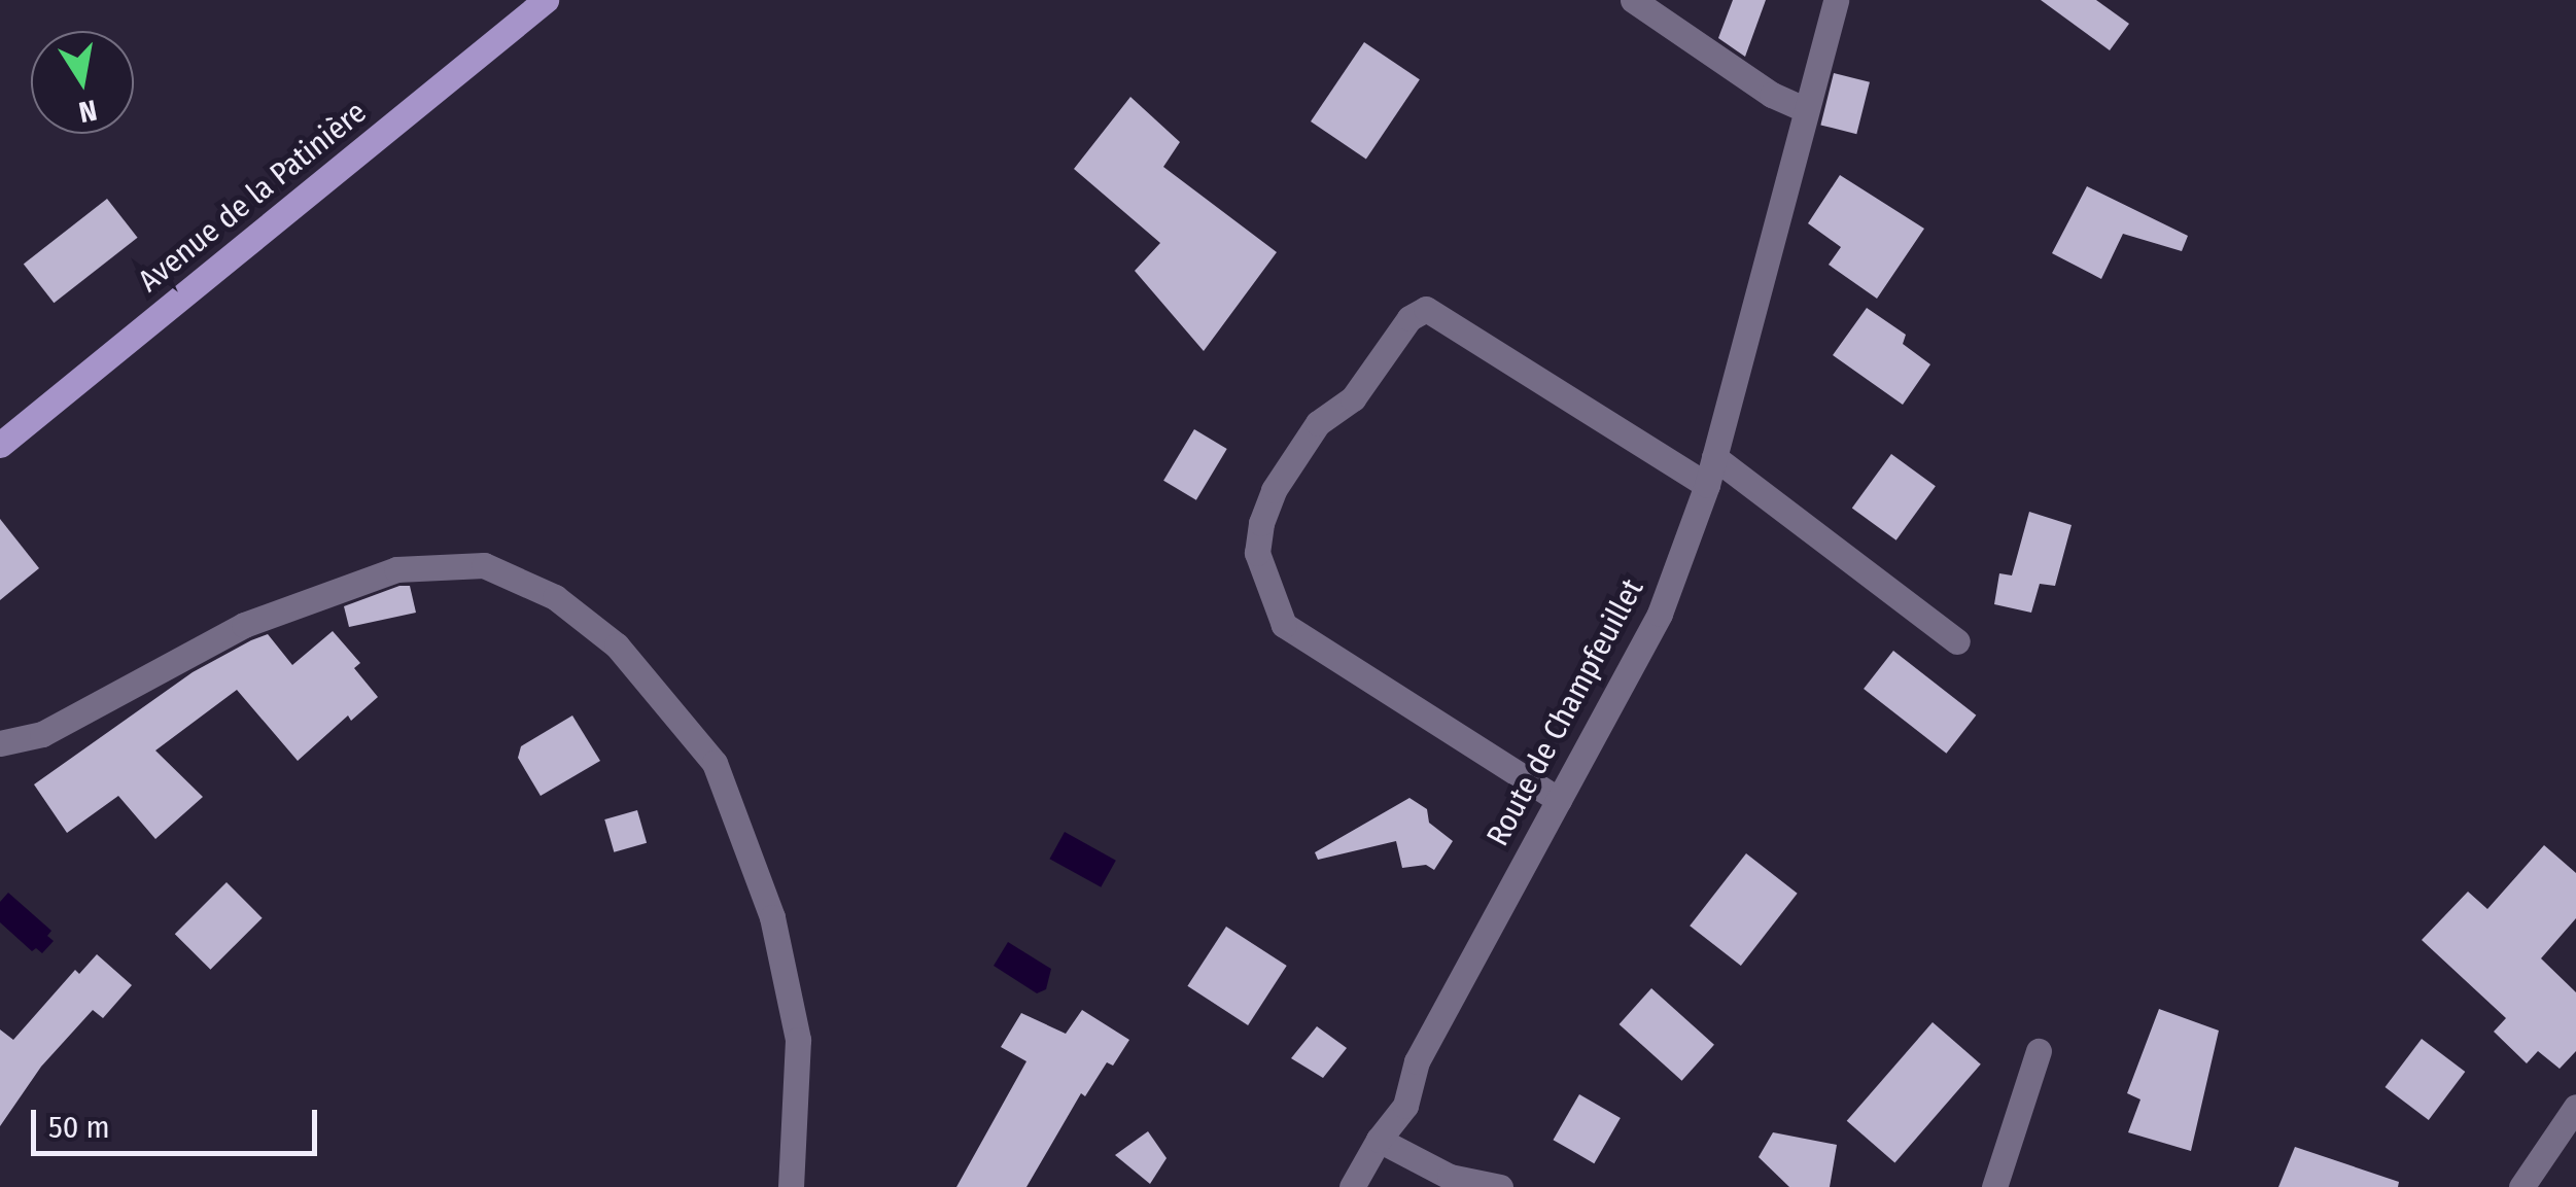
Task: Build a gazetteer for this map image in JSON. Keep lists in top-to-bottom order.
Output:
{
  "streets": {
    "main road": ["Avenue de la Patinière"],
    "street": ["Route de Champfeuillet"]
  },
  "scale_bar": "50 m",
  "north": "bottom"
}
